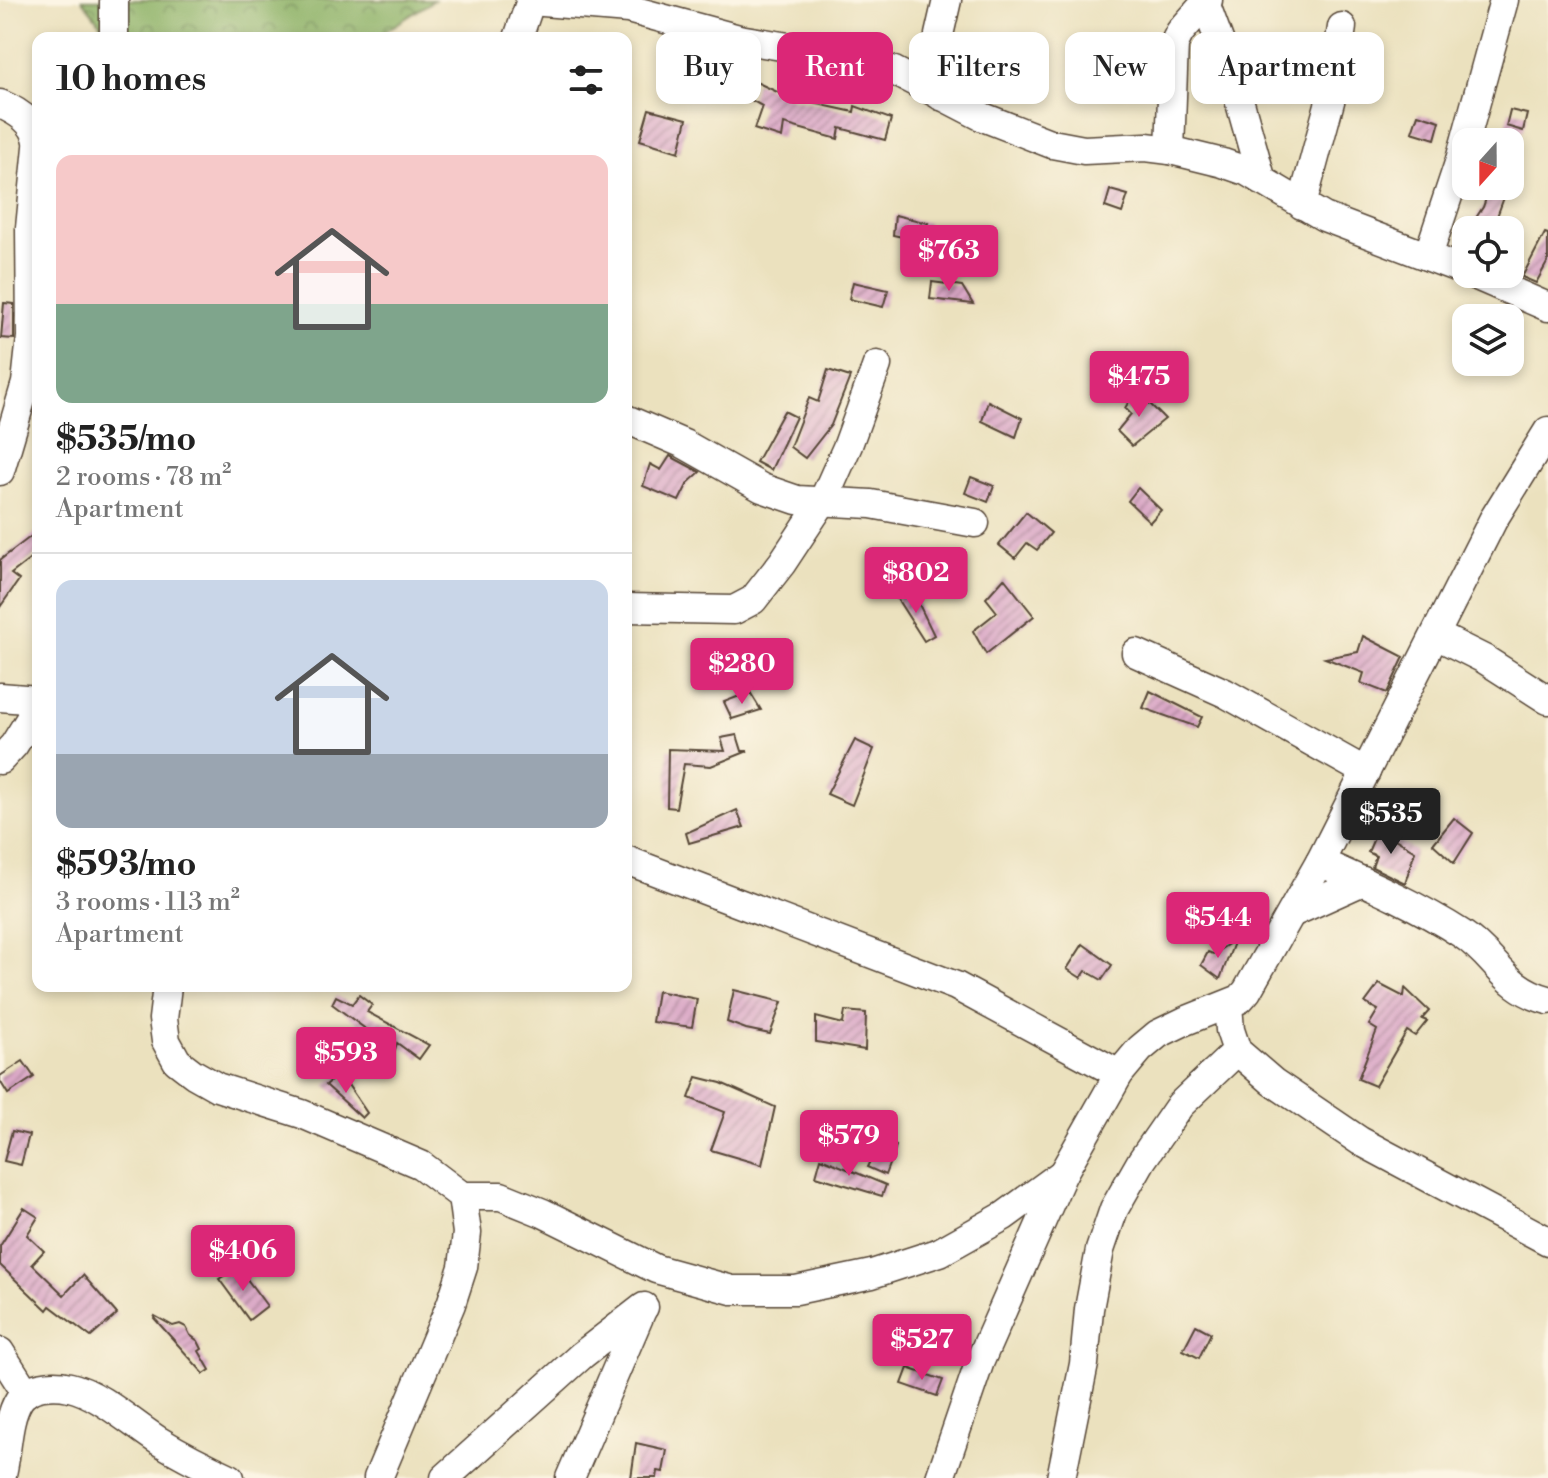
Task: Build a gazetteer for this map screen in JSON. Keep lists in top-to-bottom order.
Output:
{
  "north": "bottom",
  "page": {
    "chip": [
      "Buy",
      "Rent",
      "Filters",
      "New",
      "Apartment"
    ],
    "heading": "10 homes",
    "list": [
      {
        "name": "$535/mo",
        "note": "2 rooms · 78 m² · Apartment"
      },
      {
        "name": "$593/mo",
        "note": "3 rooms · 113 m² · Apartment"
      }
    ],
    "price": [
      "$763",
      "$475",
      "$802",
      "$280",
      "$535",
      "$544",
      "$593",
      "$579",
      "$406",
      "$527"
    ]
  }
}
